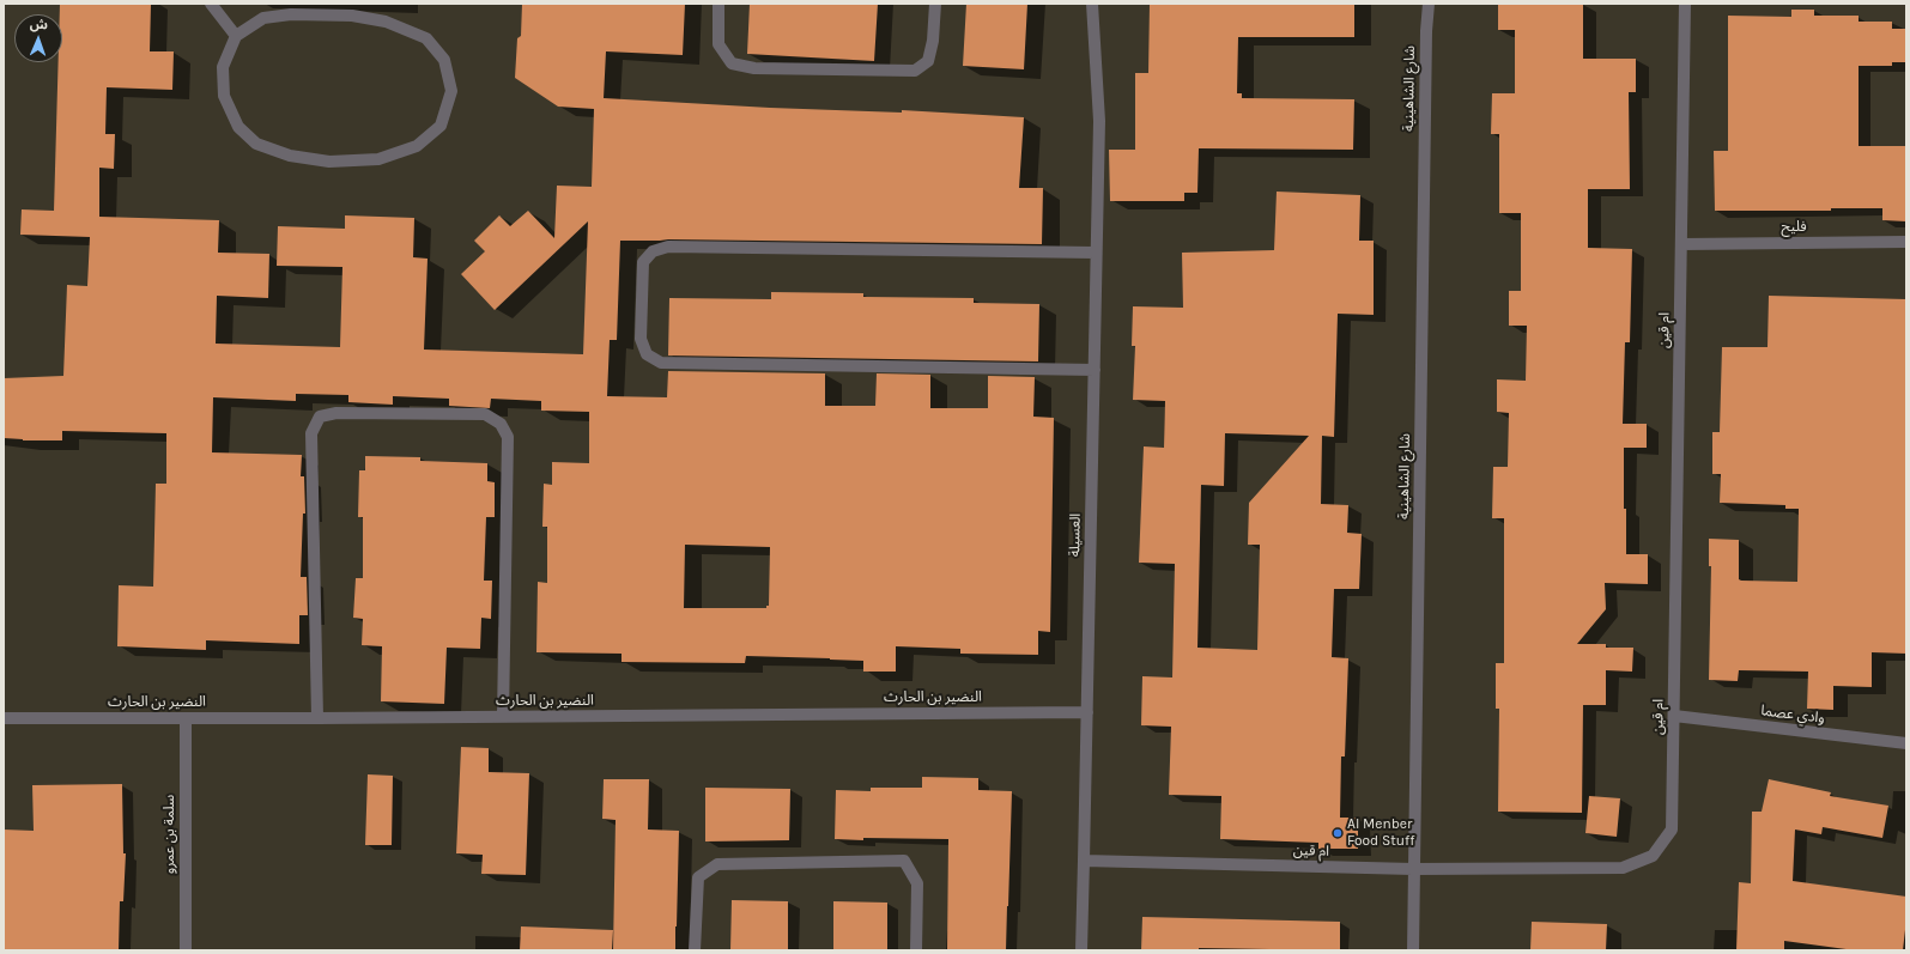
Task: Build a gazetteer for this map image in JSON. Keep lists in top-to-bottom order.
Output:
{
  "streets": {
    "street": [
      "شارع الشاهينية",
      "فليح",
      "ام قين",
      "العسيلة",
      "النضير بن الحارث",
      "وادي عصما",
      "سلمة بن عمرو"
    ]
  },
  "crossings": [
    ["شارع الشاهينية", "ام قين"],
    ["فليح", "ام قين"],
    ["ام قين", "العسيلة"],
    ["ام قين", "وادي عصما"],
    ["العسيلة", "النضير بن الحارث"],
    ["النضير بن الحارث", "سلمة بن عمرو"]
  ],
  "places": ["Al Menber Food Stuff"],
  "north": "top"
}
